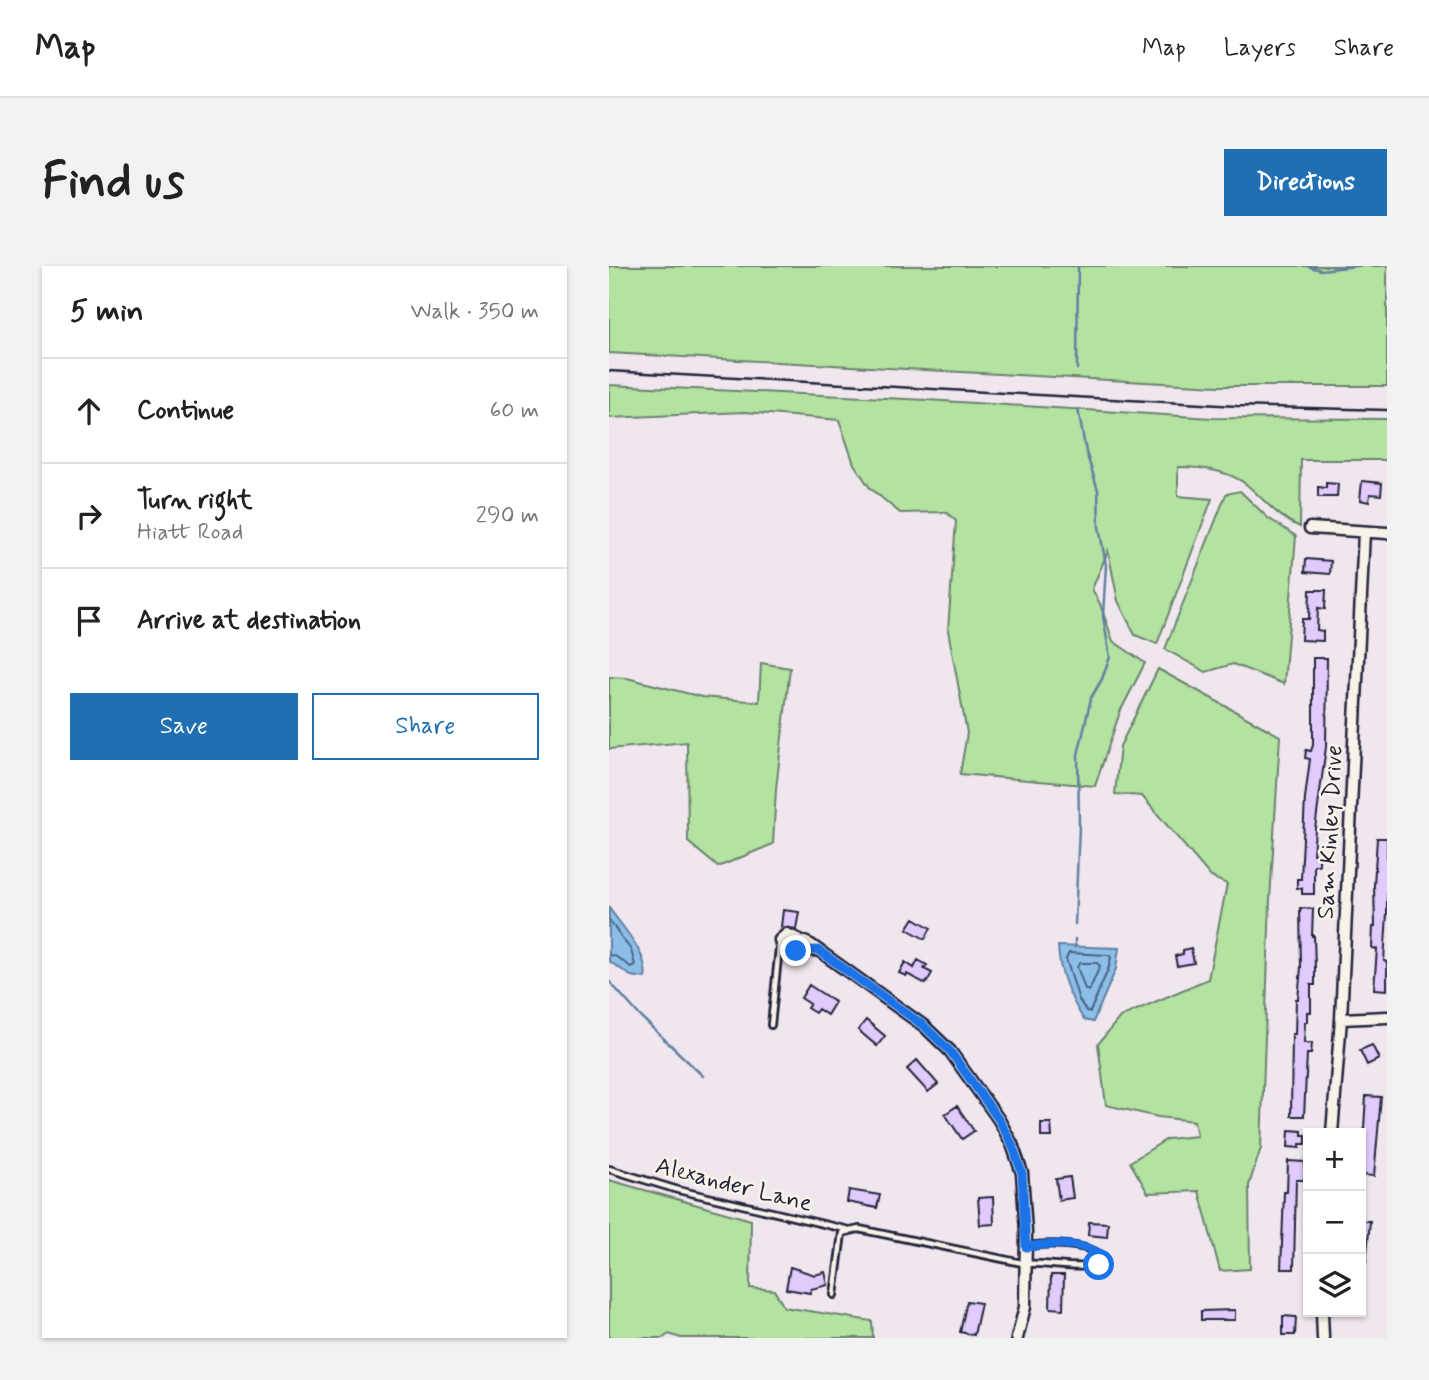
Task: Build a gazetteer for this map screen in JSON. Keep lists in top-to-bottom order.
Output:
{
  "streets": {
    "street": ["Sam Kinley Drive"],
    "lane": ["Alexander Lane"]
  },
  "page": {
    "header": "Map",
    "nav": ["Map", "Layers", "Share"],
    "buttons": [
      "Directions",
      ["Save", "Share"]
    ],
    "title": "Find us",
    "heading": ["5 min", "Walk · 350 m"],
    "list": [
      ["Continue", "60 m"],
      ["Turn right", "Hiatt Road", "290 m"],
      "Arrive at destination"
    ],
    "map_buttons": ["+", "−"]
  }
}
